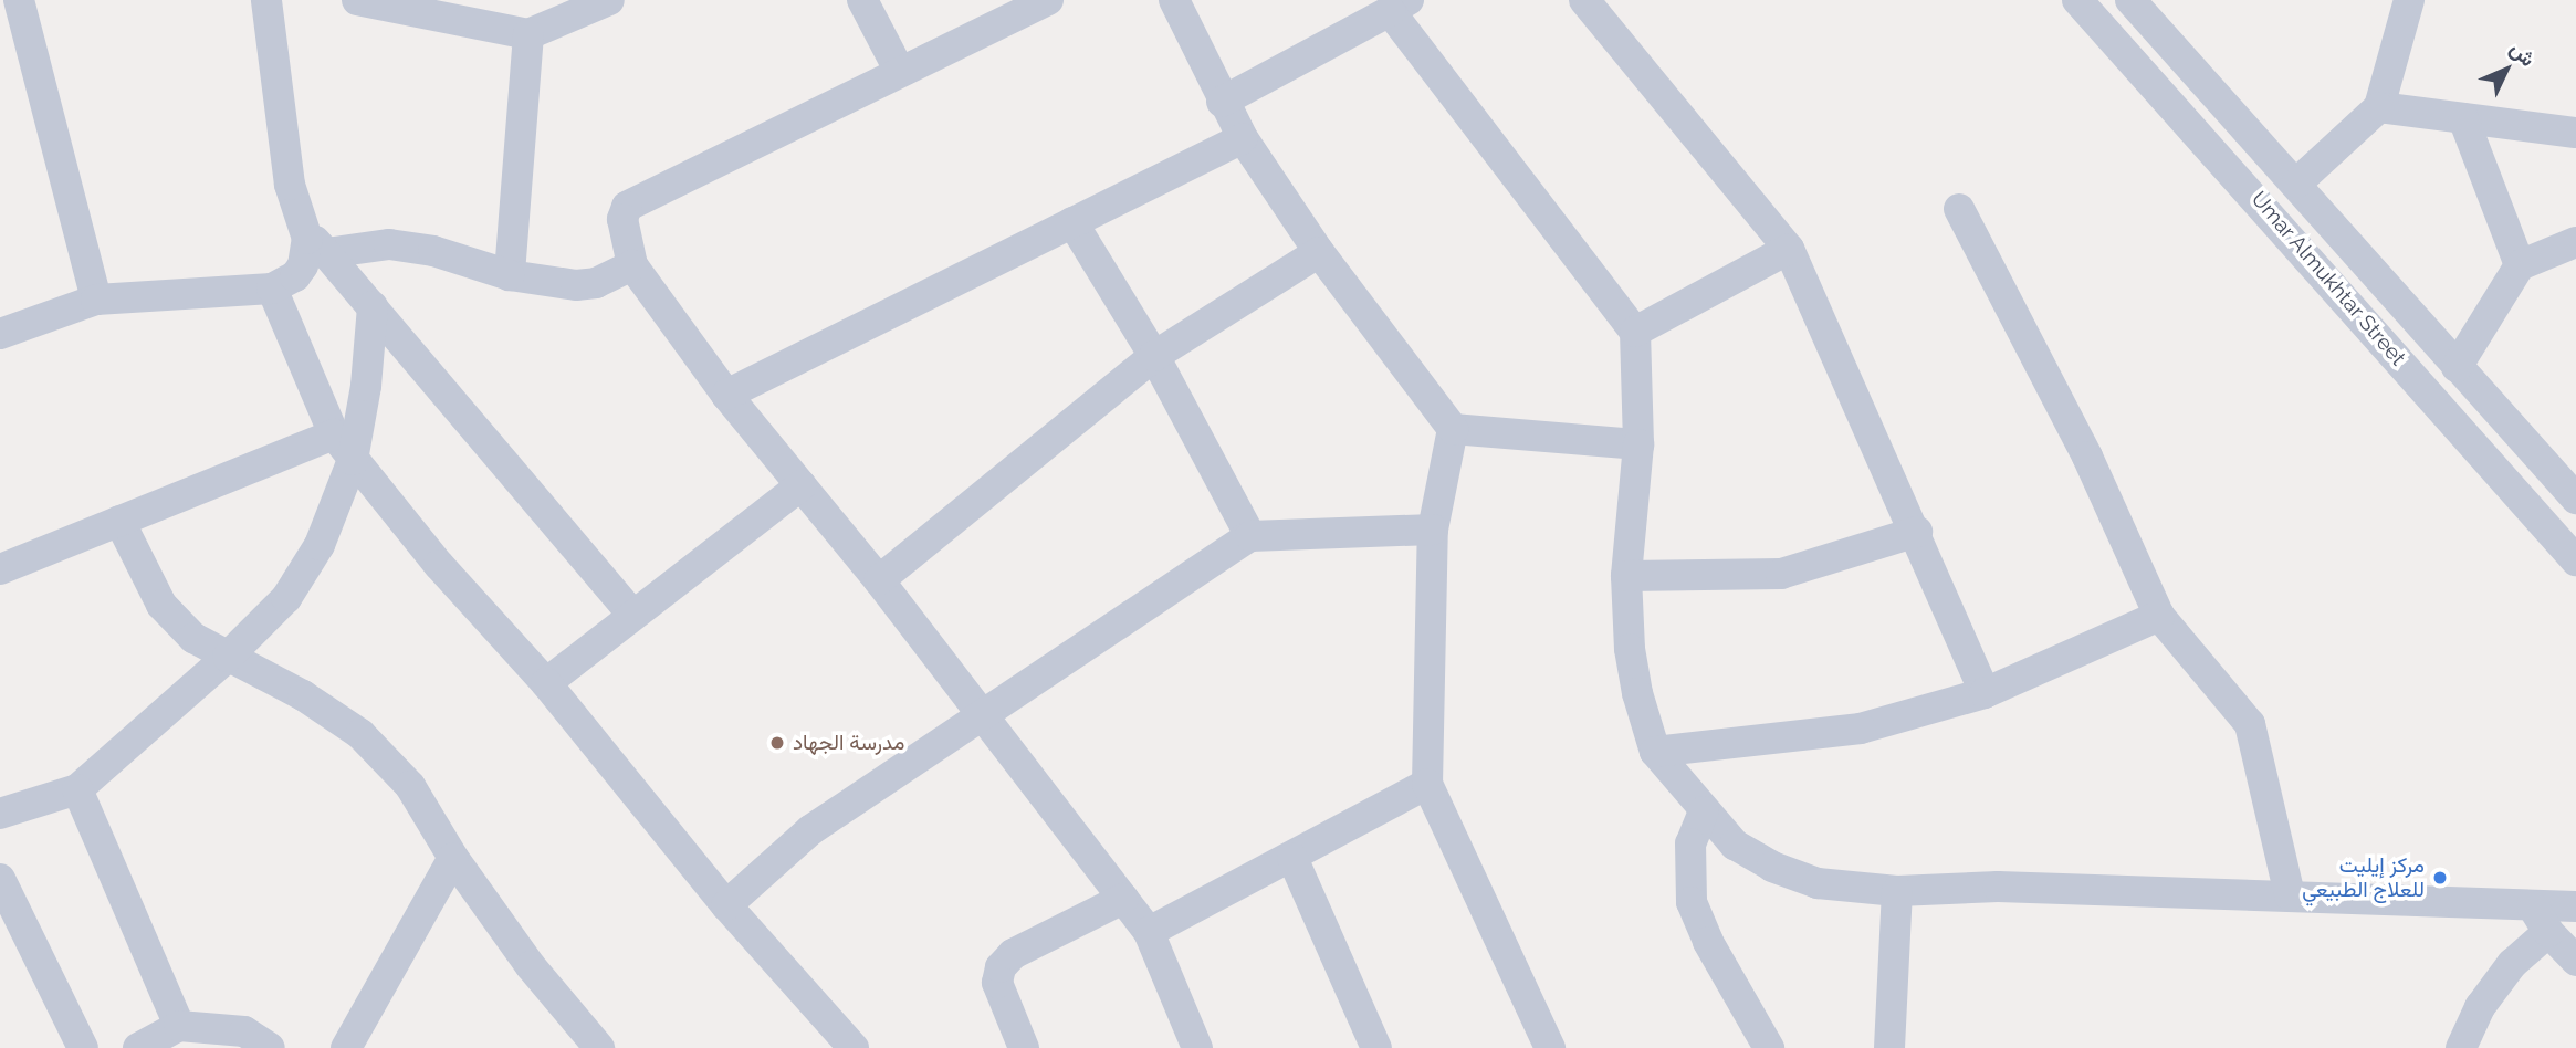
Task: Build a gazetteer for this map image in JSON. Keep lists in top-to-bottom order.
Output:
{
  "streets": {
    "street": ["Umar Almukhtar Street"]
  },
  "places": ["مدرسة الجهاد", "مركز إيليت للعلاج الطبيعي"],
  "north": "top right"
}
